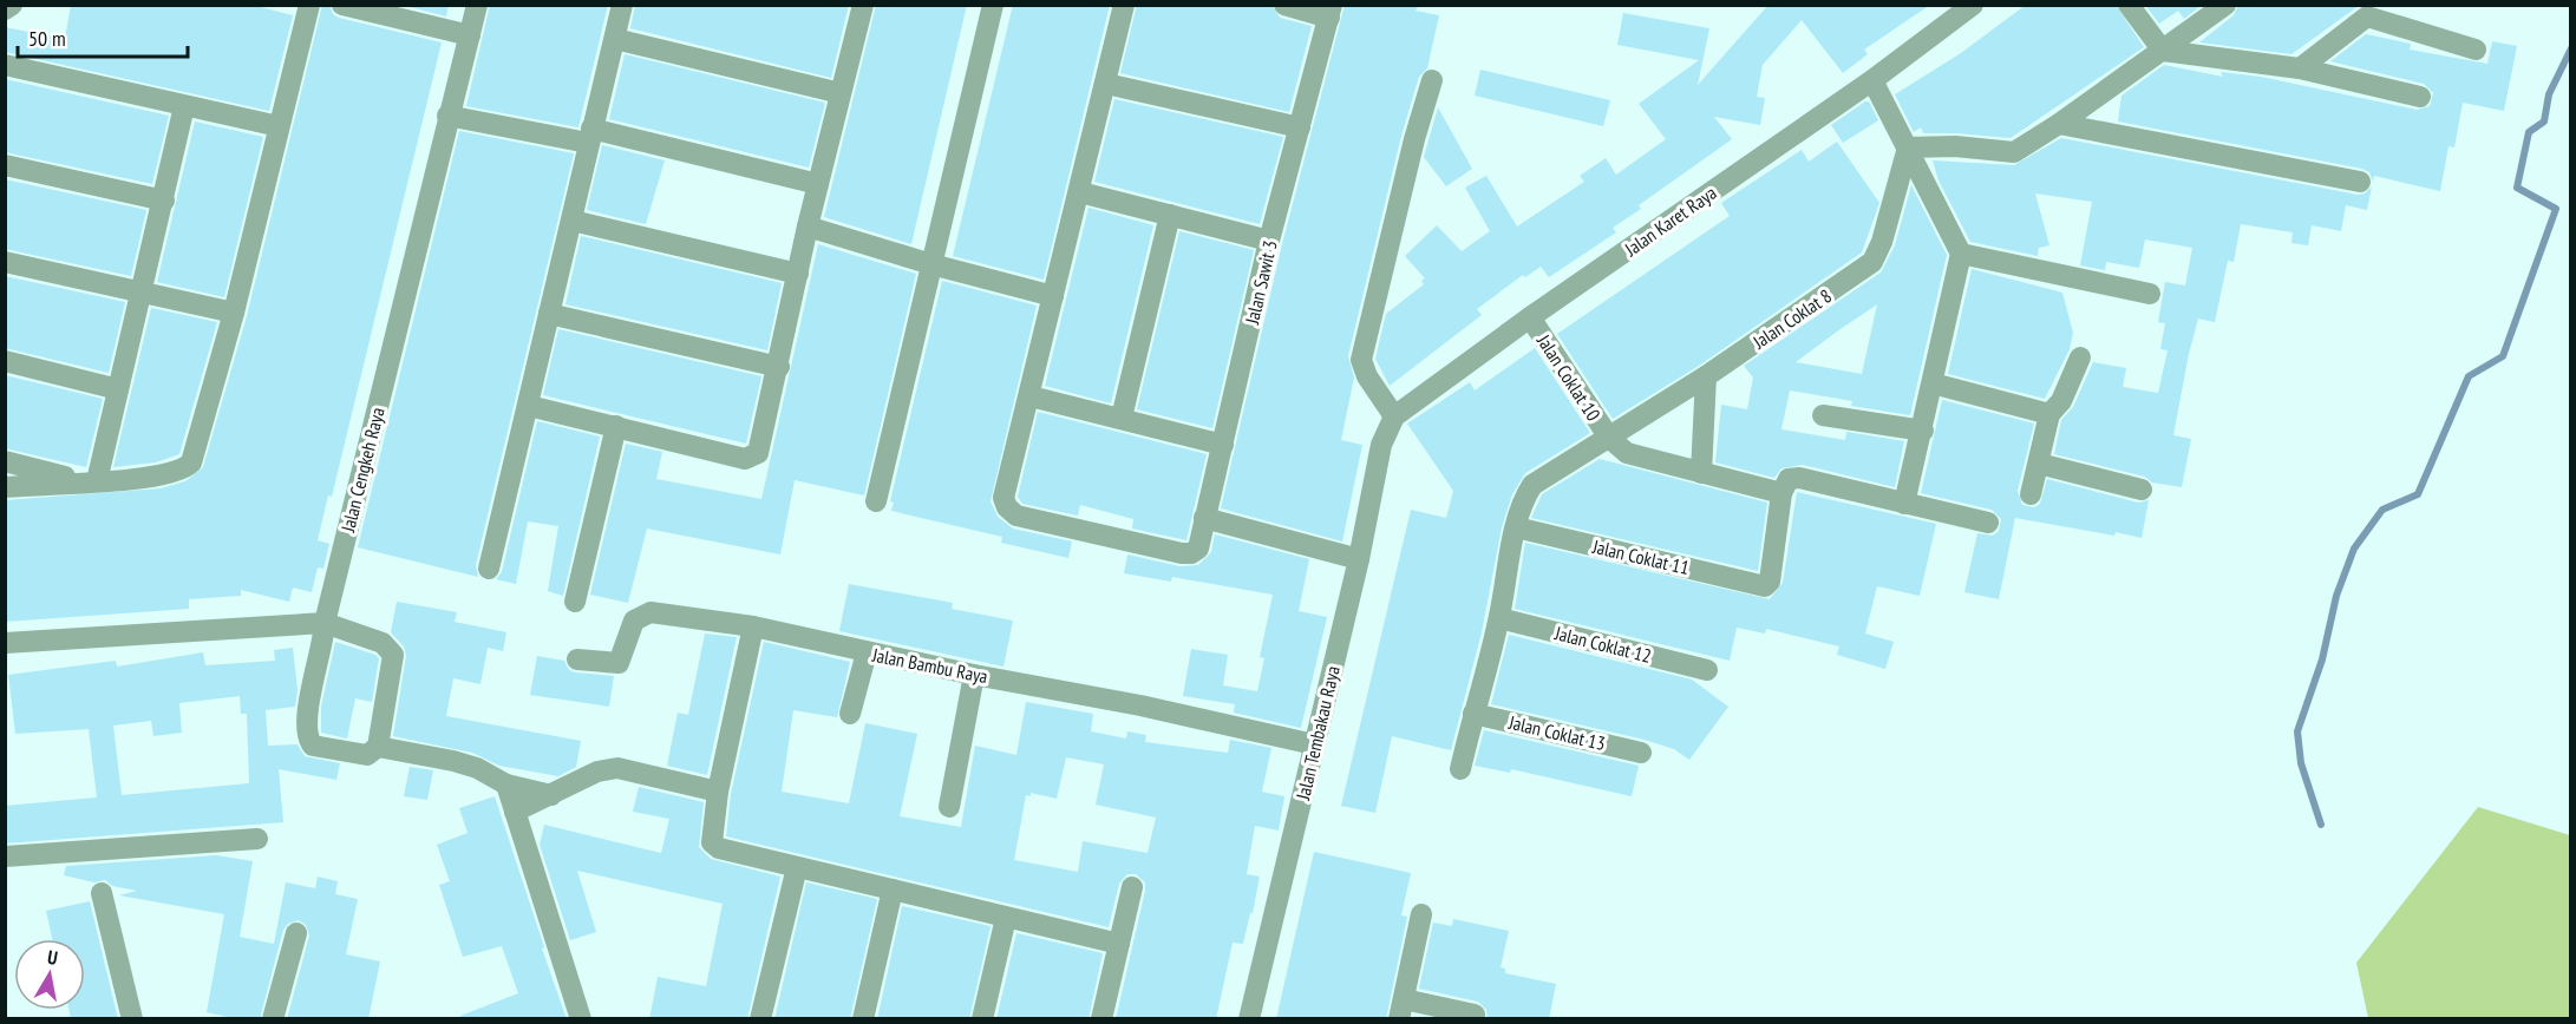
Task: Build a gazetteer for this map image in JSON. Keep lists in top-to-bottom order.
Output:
{
  "streets": {
    "street": [
      "Jalan Karet Raya",
      "Jalan Sawit 3",
      "Jalan Coklat 8",
      "Jalan Coklat 10",
      "Jalan Cengkeh Raya",
      "Jalan Coklat 11",
      "Jalan Coklat 12",
      "Jalan Bambu Raya",
      "Jalan Tembakau Raya",
      "Jalan Coklat 13"
    ]
  },
  "crossings": [
    ["Jalan Karet Raya", "Jalan Coklat 10"],
    ["Jalan Karet Raya", "Jalan Tembakau Raya"],
    ["Jalan Coklat 8", "Jalan Coklat 10"],
    ["Jalan Coklat 8", "Jalan Coklat 11"],
    ["Jalan Coklat 8", "Jalan Coklat 12"],
    ["Jalan Coklat 8", "Jalan Coklat 13"],
    ["Jalan Bambu Raya", "Jalan Tembakau Raya"]
  ],
  "scale_bar": "50 m",
  "north": "top"
}
